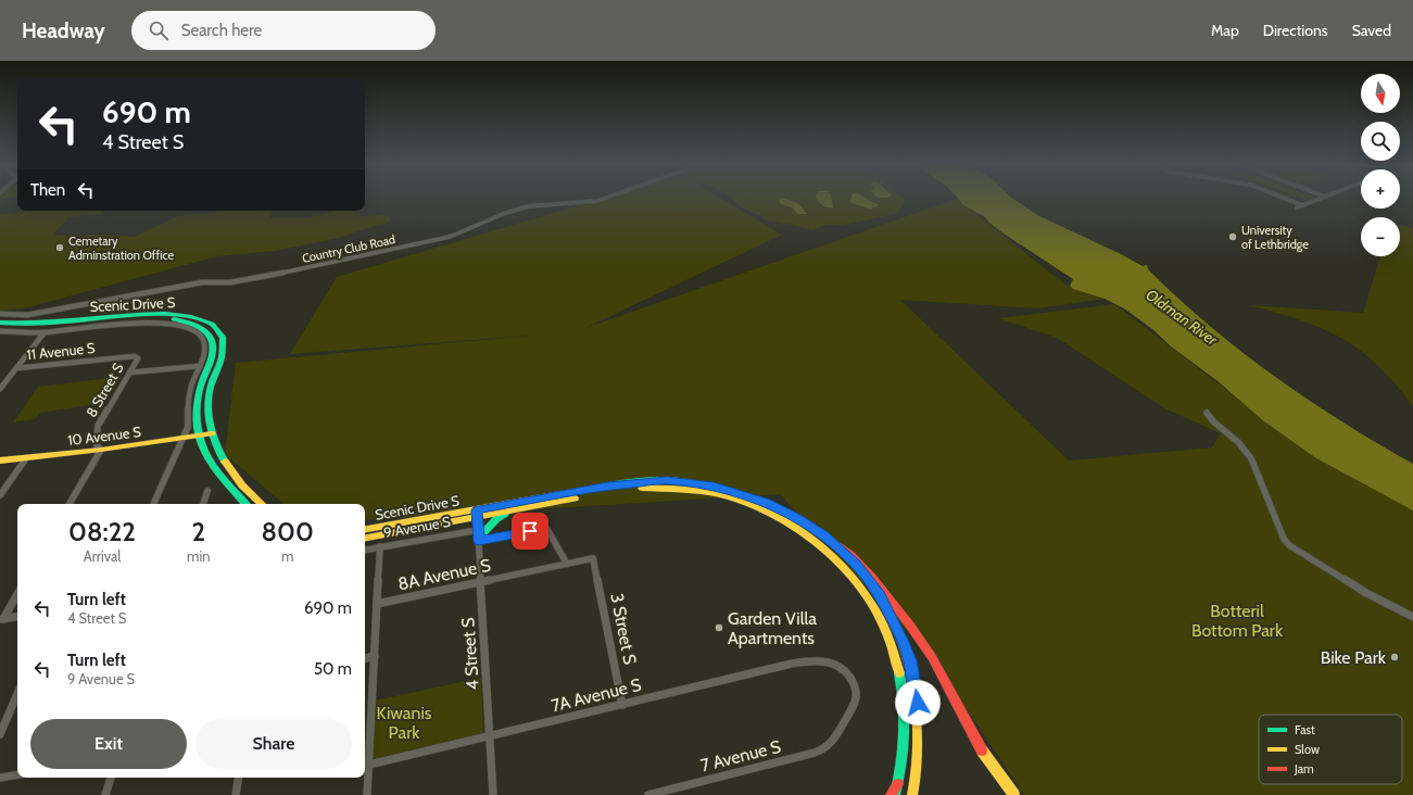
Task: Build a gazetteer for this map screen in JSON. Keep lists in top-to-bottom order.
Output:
{
  "streets": {
    "main road": ["Scenic Drive S", "10 Avenue S"],
    "street": [
      "Country Club Road",
      "11 Avenue S",
      "8 Street S",
      "9 Avenue S",
      "8A Avenue S",
      "3 Street S",
      "4 Street S",
      "7A Avenue S",
      "7 Avenue S"
    ]
  },
  "crossings": [
    ["Scenic Drive S", "10 Avenue S"],
    ["Scenic Drive S", "4 Street S"],
    ["11 Avenue S", "8 Street S"],
    ["8 Street S", "10 Avenue S"],
    ["9 Avenue S", "8A Avenue S"],
    ["9 Avenue S", "4 Street S"],
    ["8A Avenue S", "3 Street S"],
    ["8A Avenue S", "4 Street S"],
    ["3 Street S", "7A Avenue S"],
    ["4 Street S", "7A Avenue S"],
    ["7A Avenue S", "7 Avenue S"]
  ],
  "water": ["Oldman River"],
  "parks": ["Botteril Bottom Park", "Kiwanis Park"],
  "places": [
    "University of Lethbridge",
    "Cemetary Adminstration Office",
    "Garden Villa Apartments",
    "Bike Park"
  ],
  "legend": ["Fast", "Slow", "Jam"],
  "north": "bottom",
  "page": {
    "header": "Headway",
    "search": "Search here",
    "nav": ["Map", "Directions", "Saved"],
    "map_buttons": ["+", "−"],
    "turn": ["690 m", "4 Street S"],
    "then": "Then",
    "eta": [
      "08:22",
      "Arrival",
      "2",
      "min",
      "800",
      "m"
    ],
    "list": [
      {
        "name": "Turn left",
        "note": "4 Street S",
        "value": "690 m"
      },
      {
        "name": "Turn left",
        "note": "9 Avenue S",
        "value": "50 m"
      }
    ],
    "buttons": ["Exit", "Share"]
  }
}
